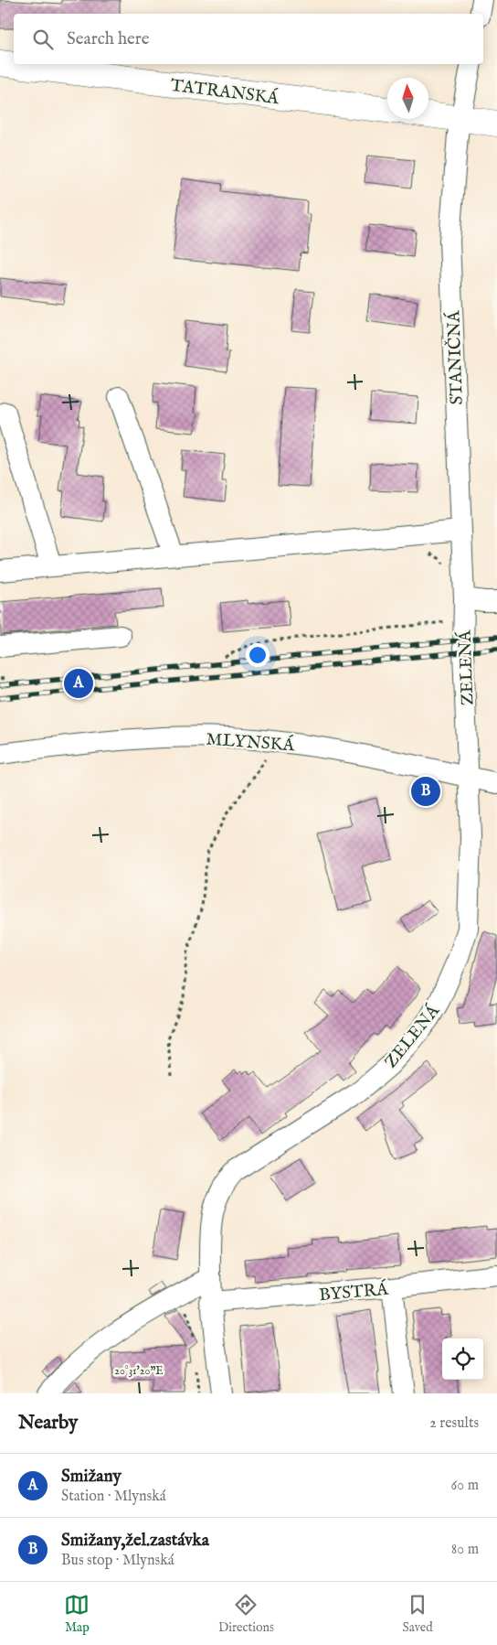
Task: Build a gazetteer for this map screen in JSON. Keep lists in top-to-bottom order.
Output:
{
  "streets": {
    "main road": ["TATRANSKÁ"],
    "street": [
      "STANIČNÁ",
      "ZELENÁ",
      "MLYNSKÁ",
      "BYSTRÁ"
    ]
  },
  "crossings": [
    ["STANIČNÁ", "ZELENÁ"],
    ["ZELENÁ", "MLYNSKÁ"],
    ["ZELENÁ", "BYSTRÁ"]
  ],
  "north": "top",
  "page": {
    "search": "Search here",
    "pins": ["A", "B"],
    "heading": ["Nearby", "2 results"],
    "list": [
      {
        "mark": "A",
        "name": "Smižany",
        "note": "Station · Mlynská",
        "value": "60 m"
      },
      {
        "mark": "B",
        "name": "Smižany,žel.zastávka",
        "note": "Bus stop · Mlynská",
        "value": "80 m"
      }
    ],
    "nav": ["Map", "Directions", "Saved"]
  },
  "coordinates": ["20°31'20\"E"]
}
